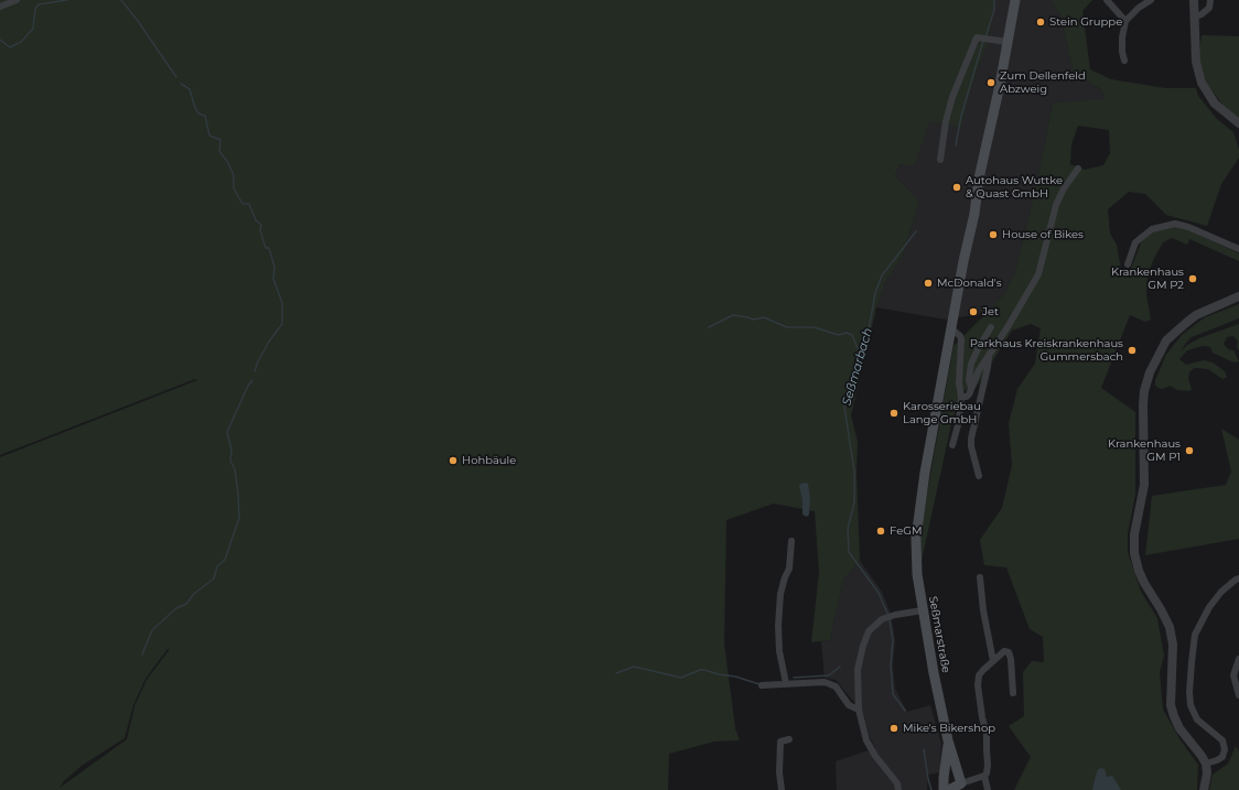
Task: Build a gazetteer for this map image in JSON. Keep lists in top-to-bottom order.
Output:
{
  "streets": {
    "main road": ["Seßmarstraße"]
  },
  "water": ["Seßmarbach"],
  "places": [
    "Stein Gruppe",
    "Zum Dellenfeld Abzweig",
    "Autohaus Wuttke & Quast GmbH",
    "House of Bikes",
    "Krankenhaus GM P2",
    "McDonald's",
    "Jet",
    "Parkhaus Kreiskrankenhaus Gummersbach",
    "Karosseriebau Lange GmbH",
    "Krankenhaus GM P1",
    "Hohbäule",
    "FeGM",
    "Mike's Bikershop"
  ]
}
